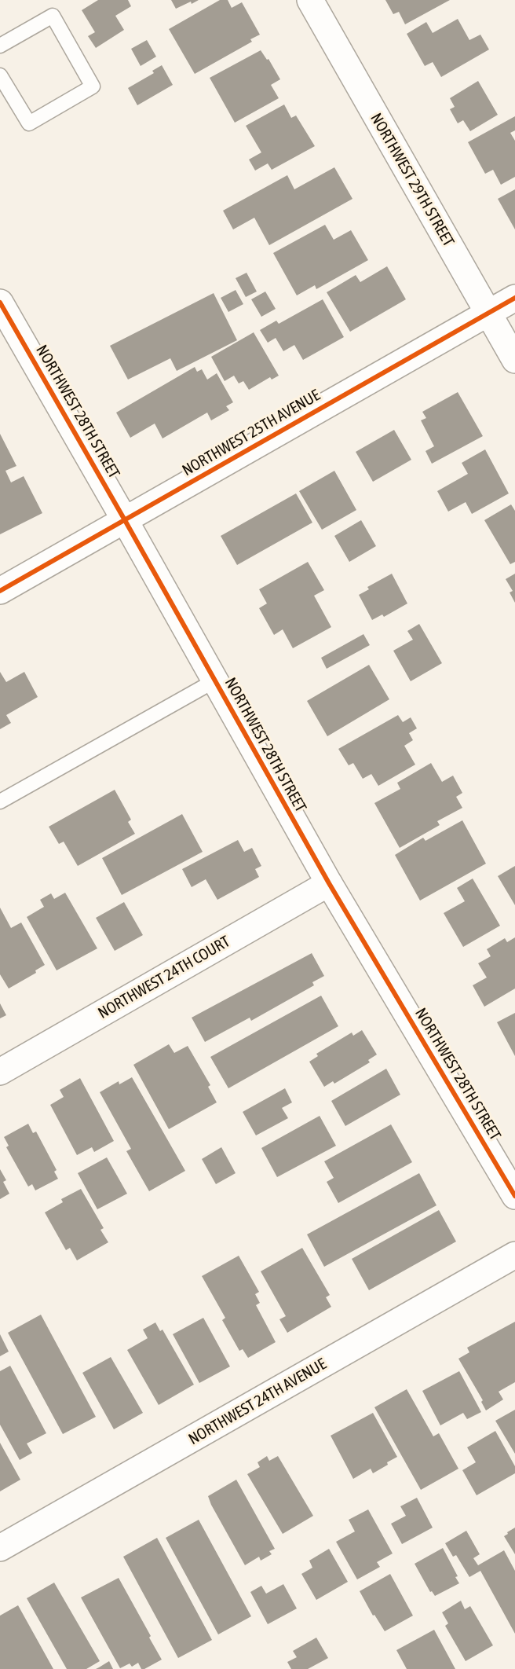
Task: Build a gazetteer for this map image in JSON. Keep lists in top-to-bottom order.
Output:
{
  "streets": {
    "street": [
      "NORTHWEST 29TH STREET",
      "NORTHWEST 28TH STREET",
      "NORTHWEST 25TH AVENUE",
      "NORTHWEST 24TH COURT",
      "NORTHWEST 24TH AVENUE"
    ]
  },
  "crossings": [
    ["NORTHWEST 29TH STREET", "NORTHWEST 25TH AVENUE"],
    ["NORTHWEST 28TH STREET", "NORTHWEST 25TH AVENUE"],
    ["NORTHWEST 28TH STREET", "NORTHWEST 24TH COURT"]
  ]
}
